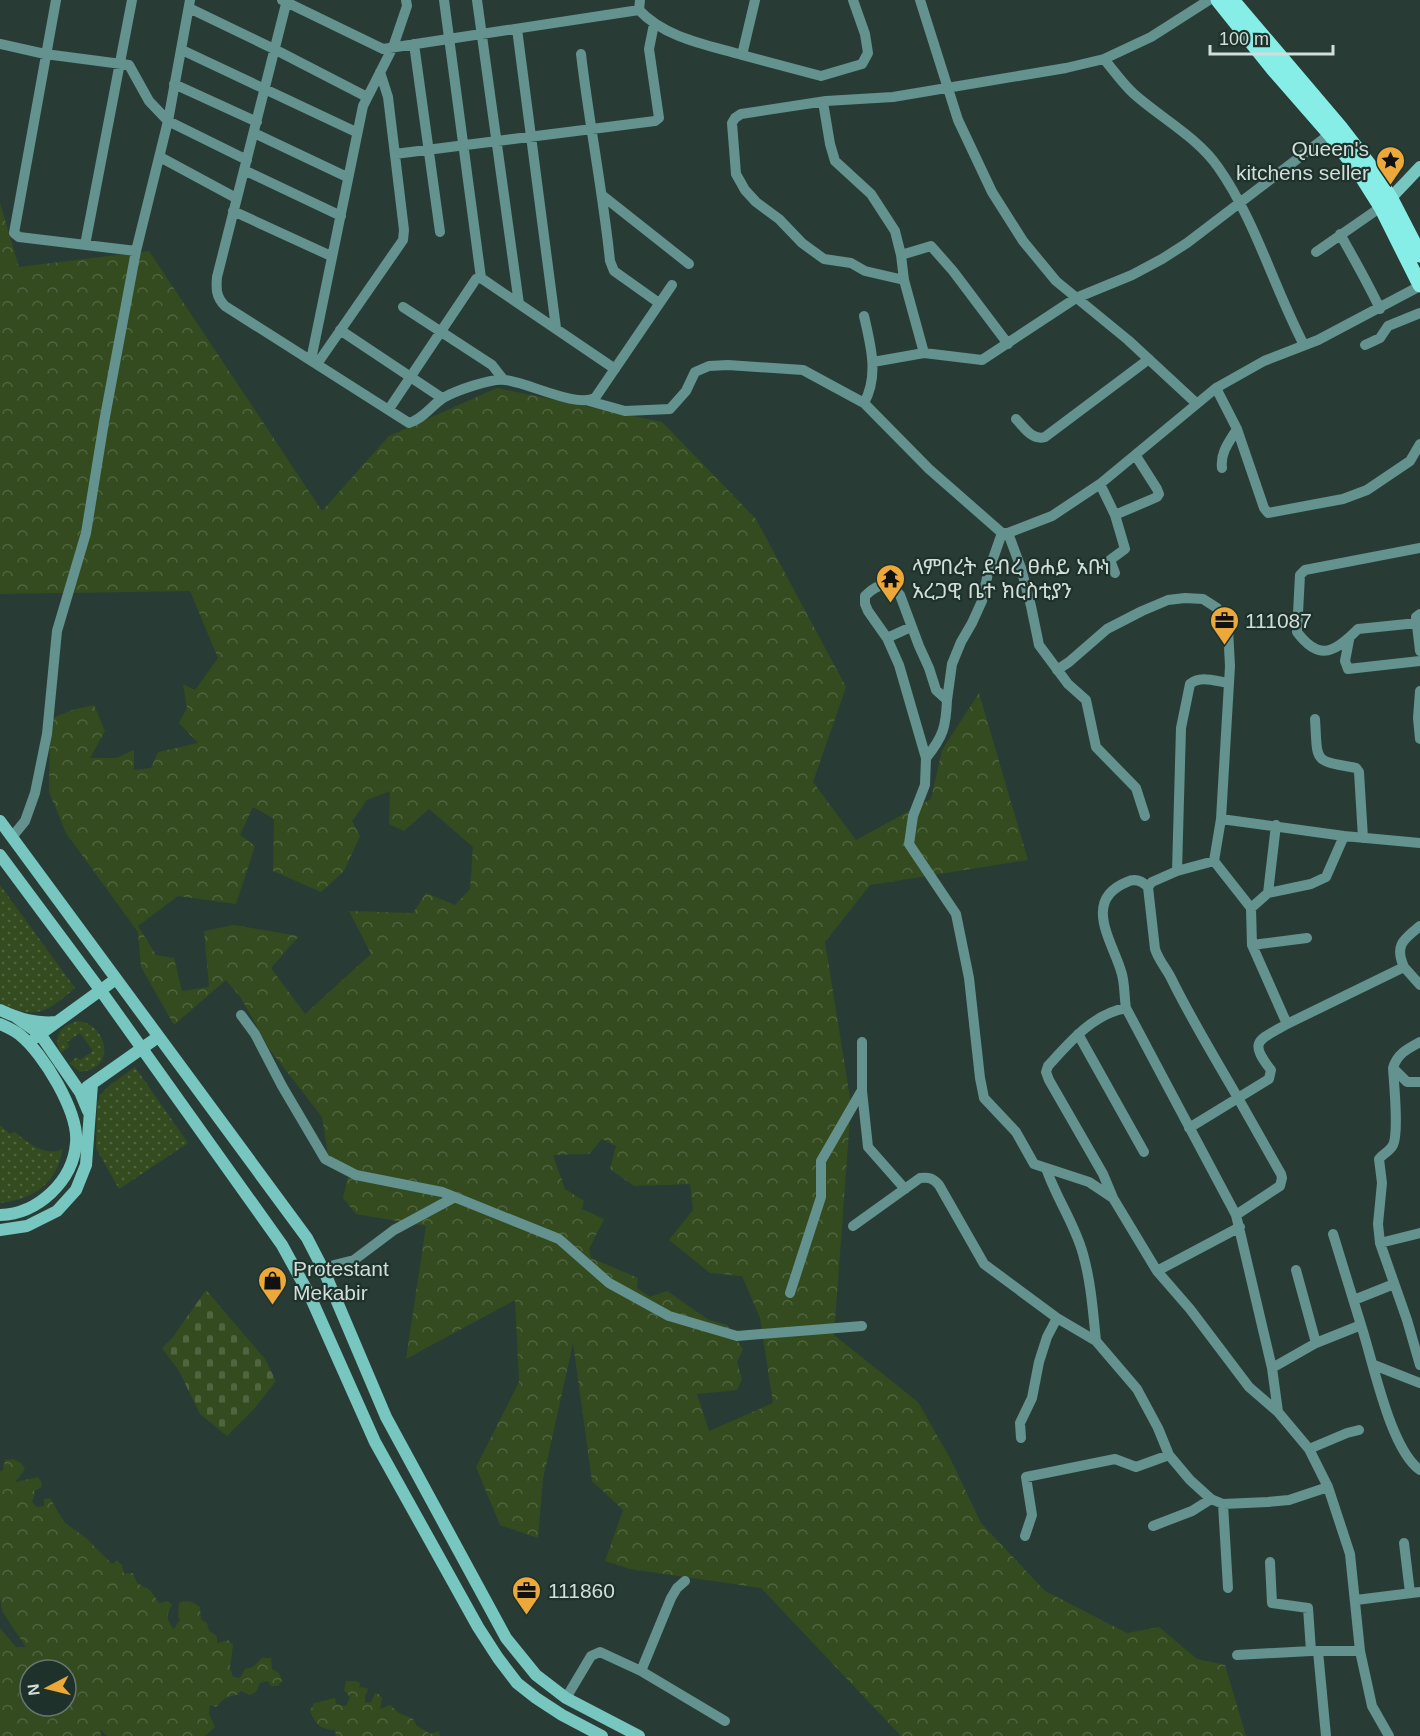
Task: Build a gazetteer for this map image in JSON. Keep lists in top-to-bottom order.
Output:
{
  "places": {
    "place": ["Queen's kitchens seller"],
    "temple": ["ላምበረት ደብረ ፀሐይ አቡነ አረጋዊ ቤተ ክርስቲያን"],
    "office": ["111087", "111860"],
    "shop": ["Protestant Mekabir"]
  },
  "scale_bar": "100 m",
  "north": "left"
}
